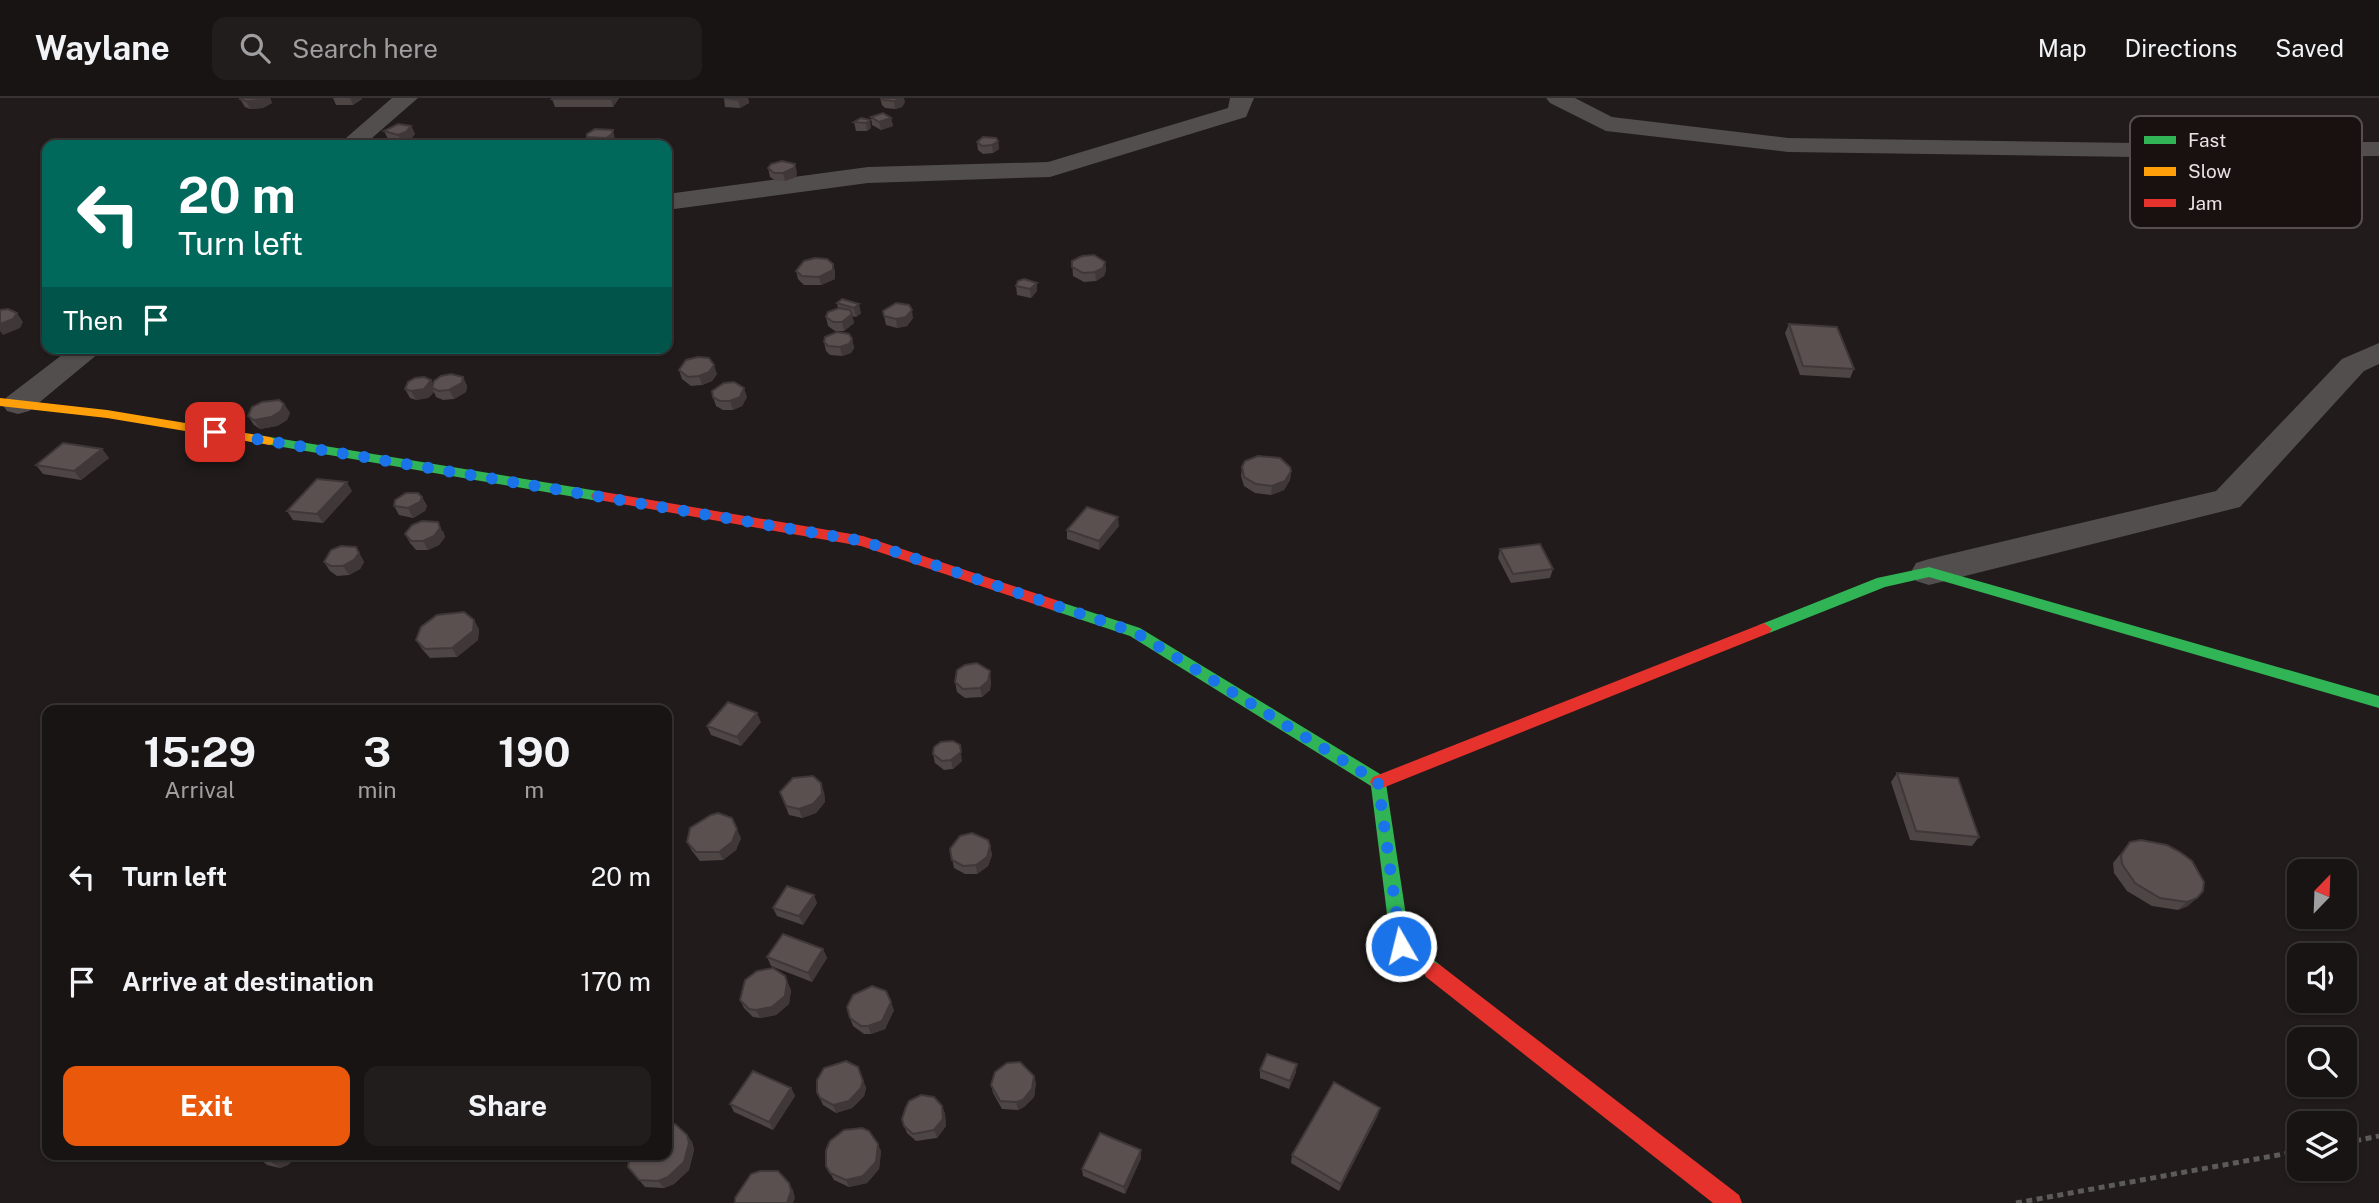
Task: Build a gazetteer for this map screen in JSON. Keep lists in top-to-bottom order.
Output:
{
  "legend": ["Fast", "Slow", "Jam"],
  "north": "top right",
  "page": {
    "header": "Waylane",
    "search": "Search here",
    "nav": ["Map", "Directions", "Saved"],
    "turn": ["20 m", "Turn left"],
    "then": "Then",
    "eta": [
      "15:29",
      "Arrival",
      "3",
      "min",
      "190",
      "m"
    ],
    "list": [
      {
        "name": "Turn left",
        "value": "20 m"
      },
      {
        "name": "Arrive at destination",
        "value": "170 m"
      }
    ],
    "buttons": ["Exit", "Share"]
  }
}
